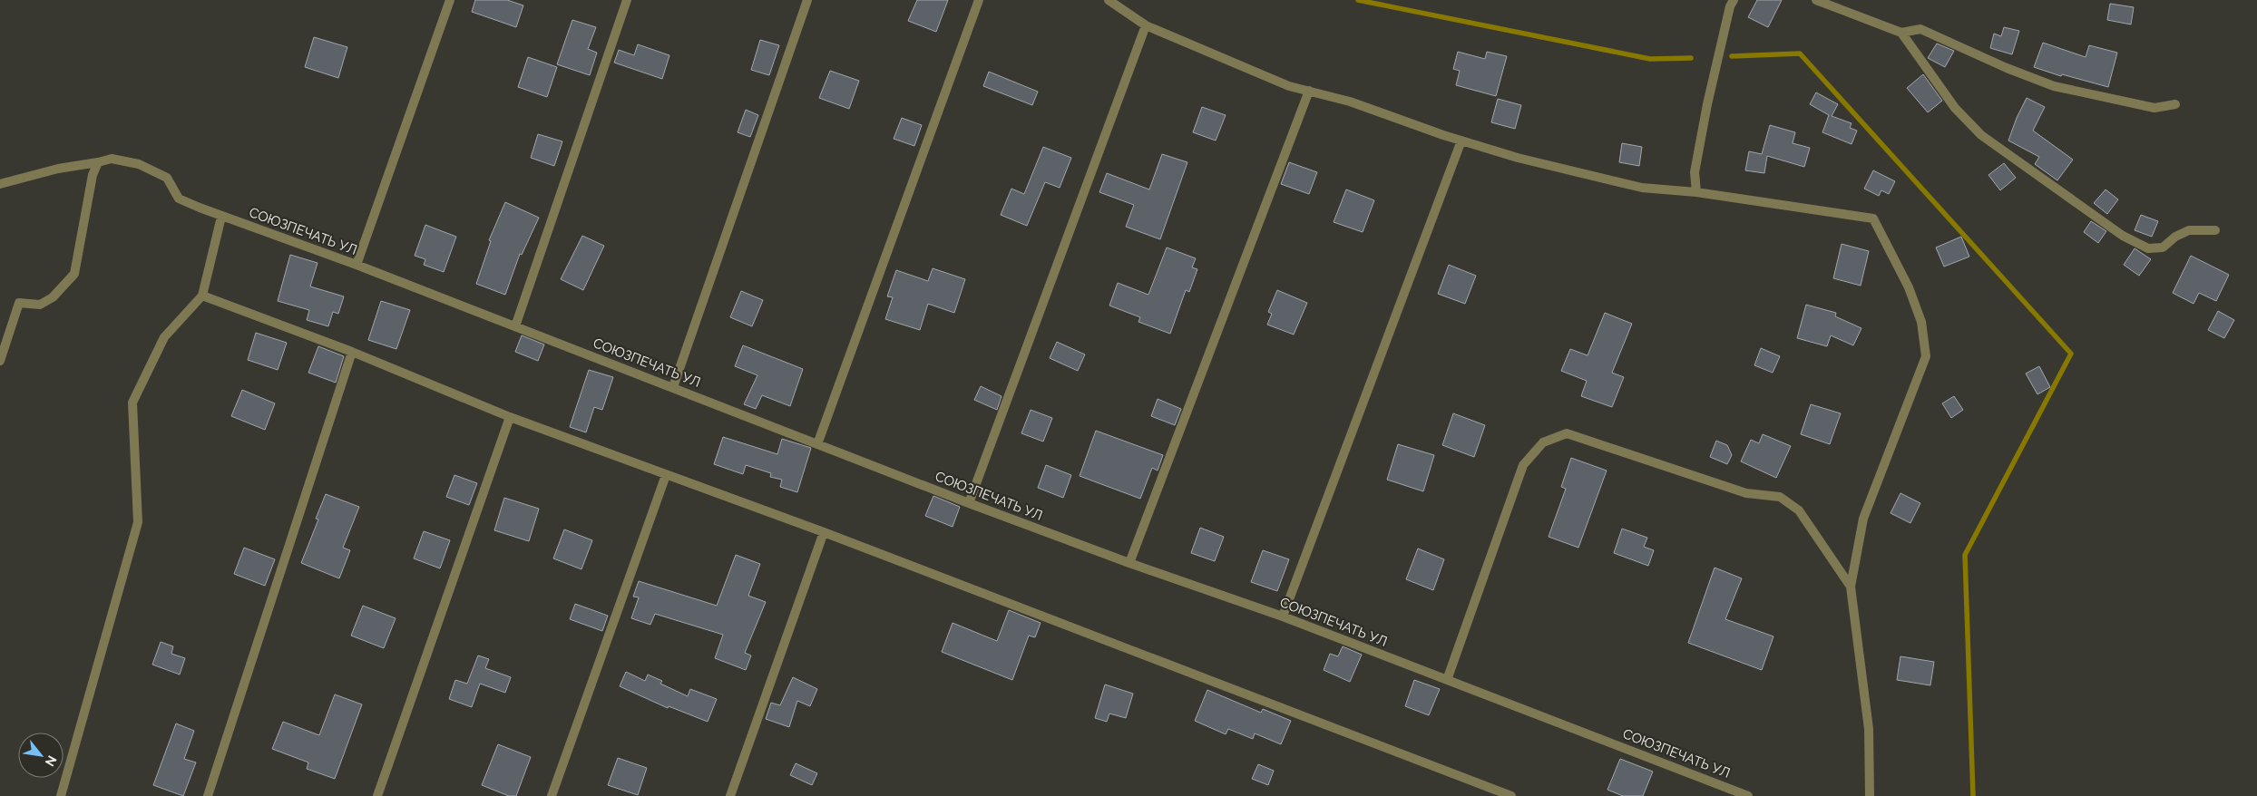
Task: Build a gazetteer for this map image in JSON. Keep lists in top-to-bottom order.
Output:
{
  "streets": {
    "street": ["СОЮЗПЕЧАТЬ УЛ"]
  },
  "north": "bottom right"
}
